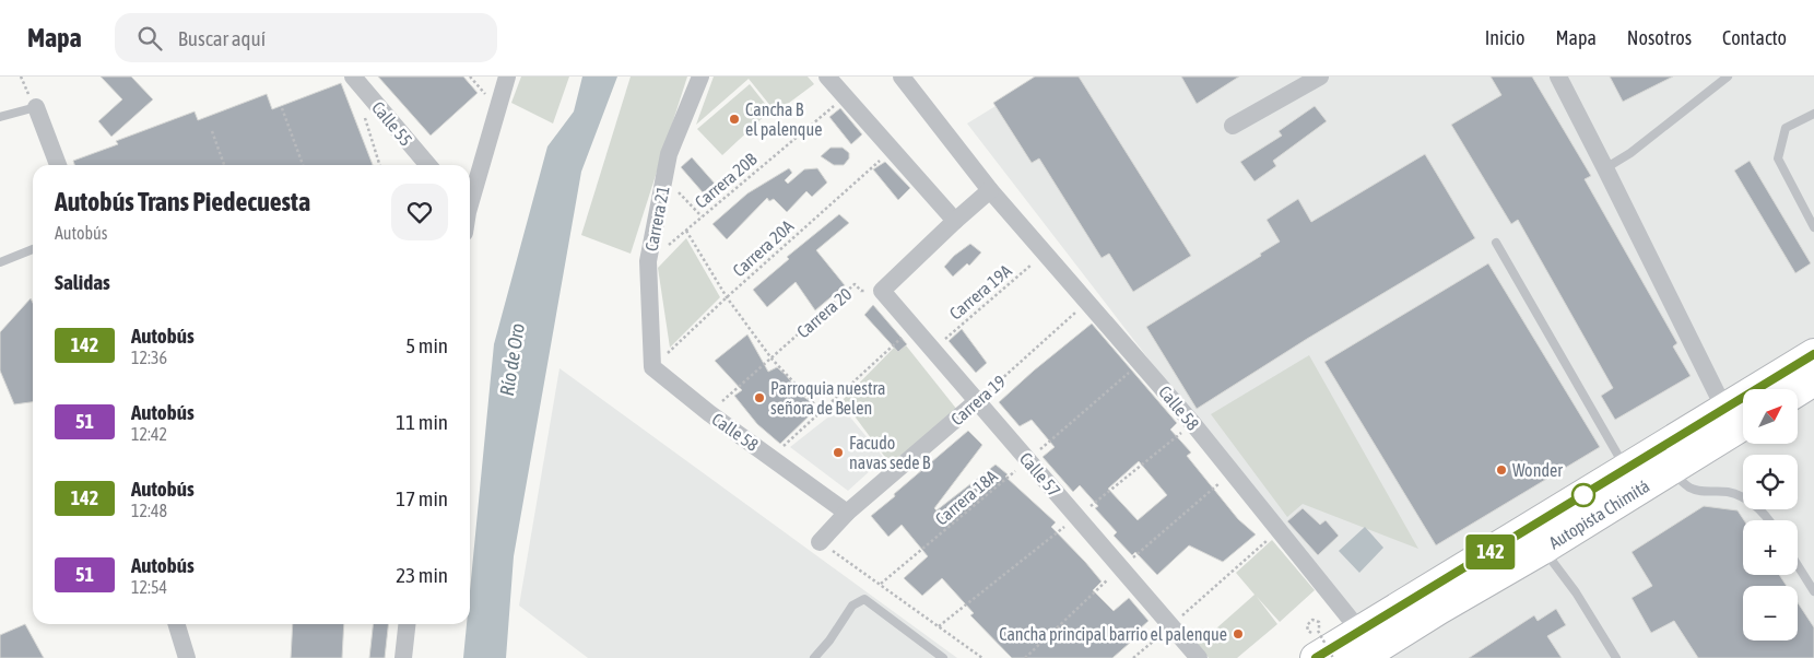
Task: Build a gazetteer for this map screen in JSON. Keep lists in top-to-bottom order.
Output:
{
  "streets": {
    "highway": ["Autopista Chimitá"],
    "street": [
      "Calle 55",
      "Carrera 21",
      "Carrera 19",
      "Calle 58",
      "Calle 57"
    ],
    "path": [
      "Carrera 20B",
      "Carrera 20A",
      "Carrera 19A",
      "Carrera 20",
      "Carrera 18A"
    ]
  },
  "crossings": [
    ["Carrera 20B", "Carrera 21"],
    ["Carrera 21", "Carrera 20A"],
    ["Carrera 21", "Calle 58"],
    ["Carrera 20A", "Calle 58"],
    ["Carrera 19A", "Calle 58"],
    ["Carrera 19A", "Calle 57"],
    ["Carrera 20", "Calle 58"],
    ["Carrera 20", "Calle 57"],
    ["Carrera 19", "Calle 58"],
    ["Carrera 19", "Calle 57"],
    ["Calle 58", "Carrera 18A"],
    ["Calle 58", "Autopista Chimitá"],
    ["Calle 57", "Carrera 18A"]
  ],
  "water": ["Río de Oro"],
  "places": [
    "Cancha B el palenque",
    "Parroquia nuestra señora de Belen",
    "Facudo navas sede B",
    "Wonder",
    "Cancha principal barrio el palenque"
  ],
  "lines": ["bus line 142"],
  "north": "top right",
  "page": {
    "header": "Mapa",
    "search": "Buscar aquí",
    "nav": [
      "Inicio",
      "Mapa",
      "Nosotros",
      "Contacto"
    ],
    "on_map": "142",
    "heading": [
      ["Autobús Trans Piedecuesta", "Autobús"],
      "Salidas"
    ],
    "list": [
      {
        "mark": "142",
        "name": "Autobús",
        "note": "12:36",
        "value": "5 min"
      },
      {
        "mark": "51",
        "name": "Autobús",
        "note": "12:42",
        "value": "11 min"
      },
      {
        "mark": "142",
        "name": "Autobús",
        "note": "12:48",
        "value": "17 min"
      },
      {
        "mark": "51",
        "name": "Autobús",
        "note": "12:54",
        "value": "23 min"
      }
    ],
    "map_buttons": ["+", "−"]
  }
}
